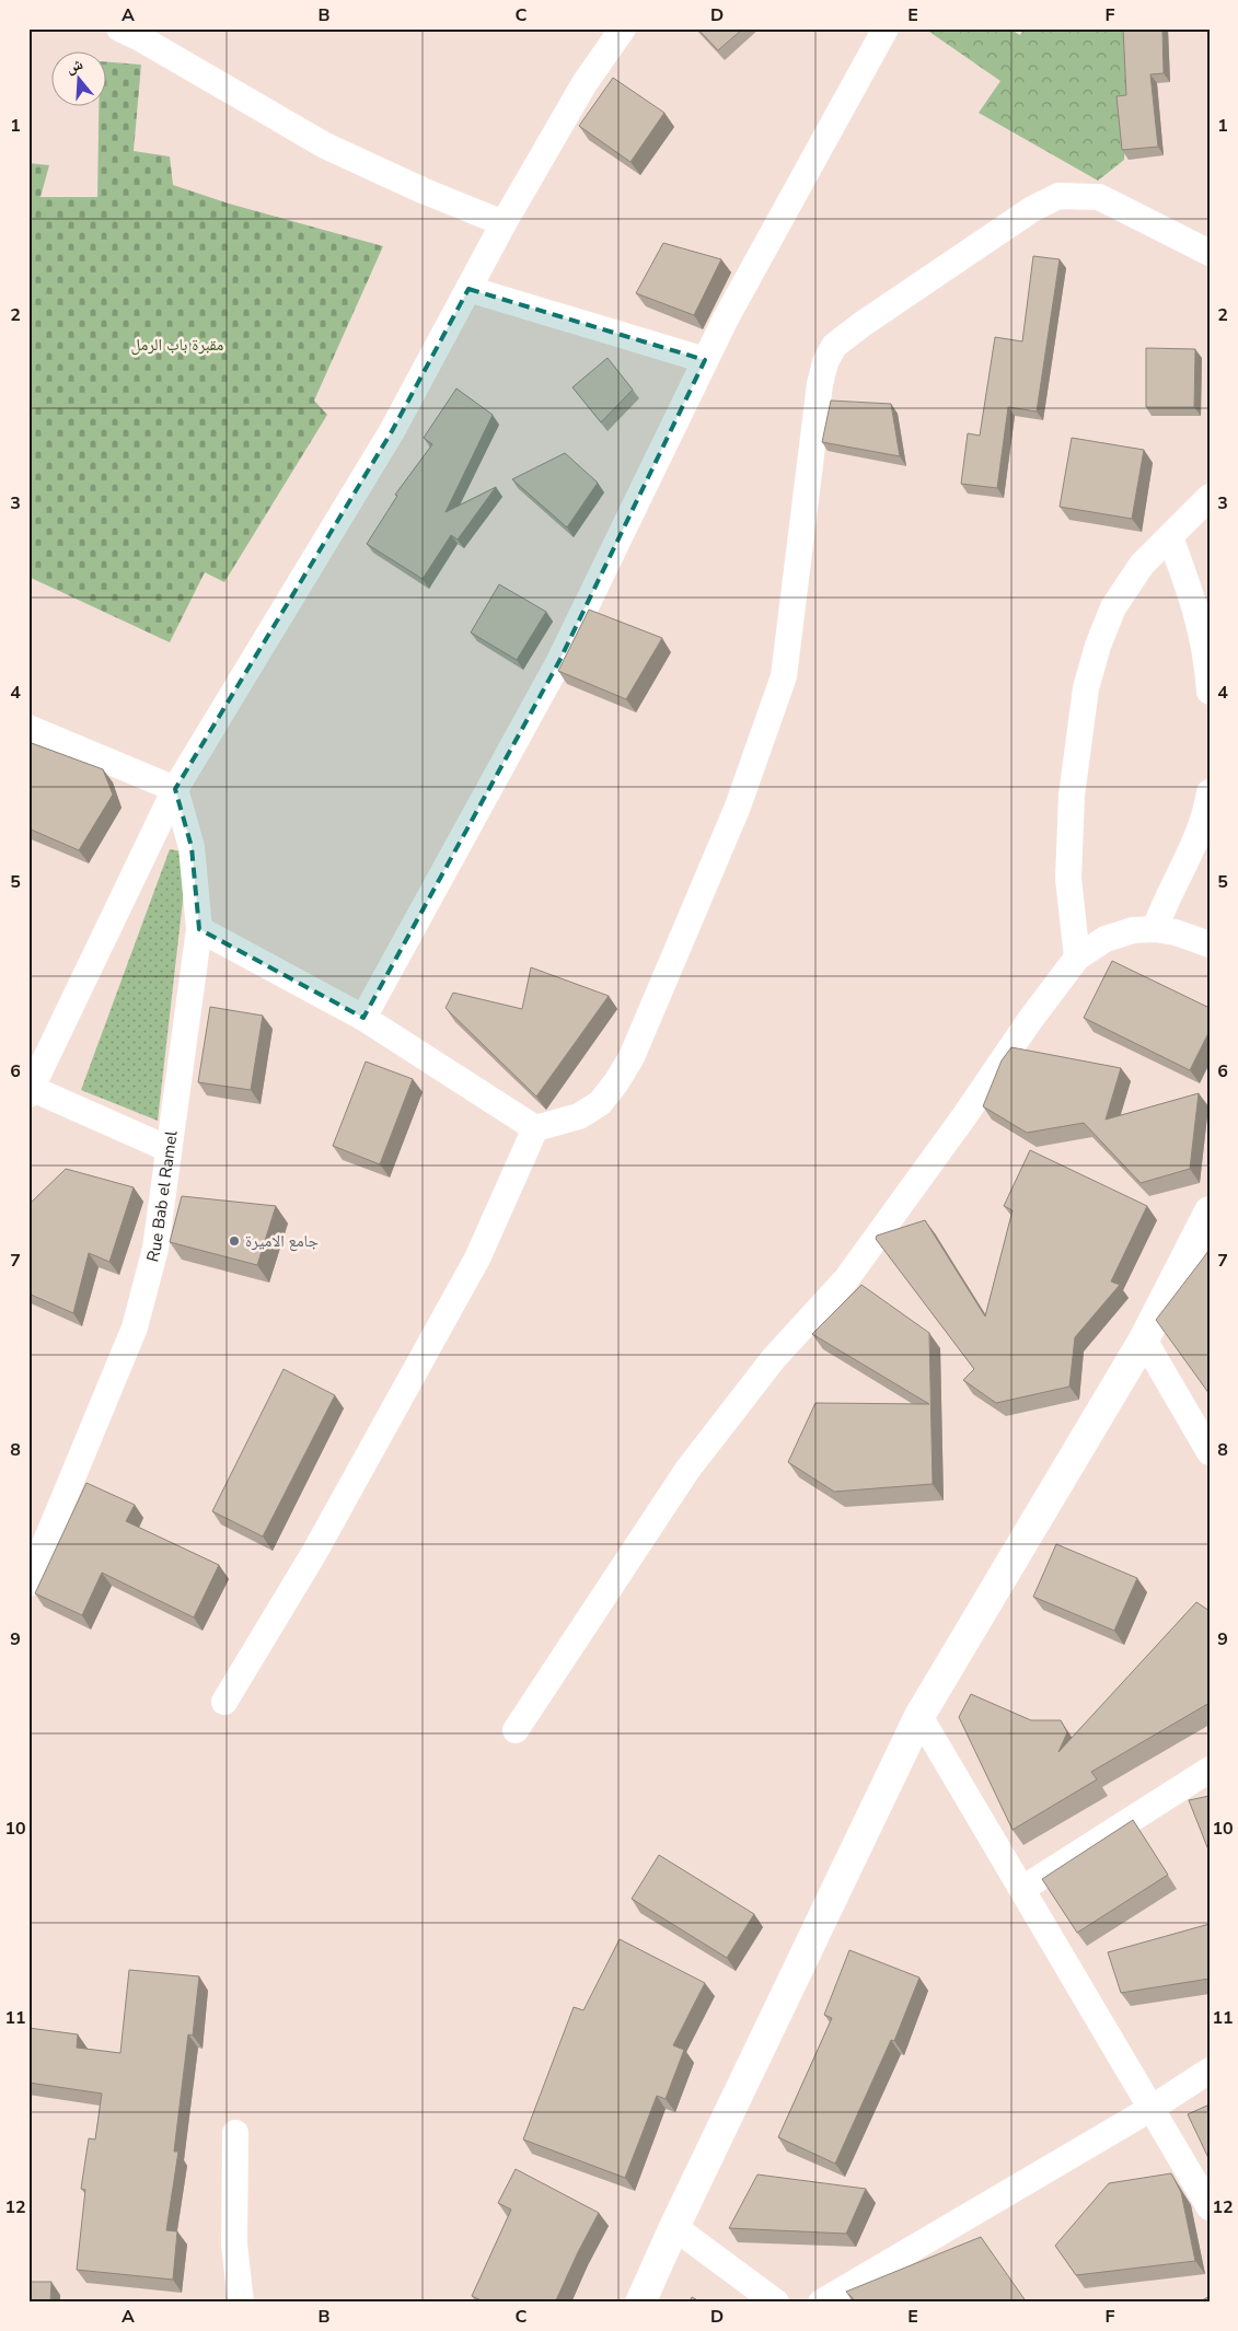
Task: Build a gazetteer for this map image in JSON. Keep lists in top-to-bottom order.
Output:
{
  "streets": {
    "street": ["Rue Bab el Ramel"]
  },
  "parks": ["مقبرة باب الرمل"],
  "places": ["جامع الاميرة"],
  "north": "top",
  "grid": {
    "columns": [
      "A",
      "B",
      "C",
      "D",
      "E",
      "F"
    ],
    "rows": [
      "1",
      "2",
      "3",
      "4",
      "5",
      "6",
      "7",
      "8",
      "9",
      "10",
      "11",
      "12"
    ]
  }
}
